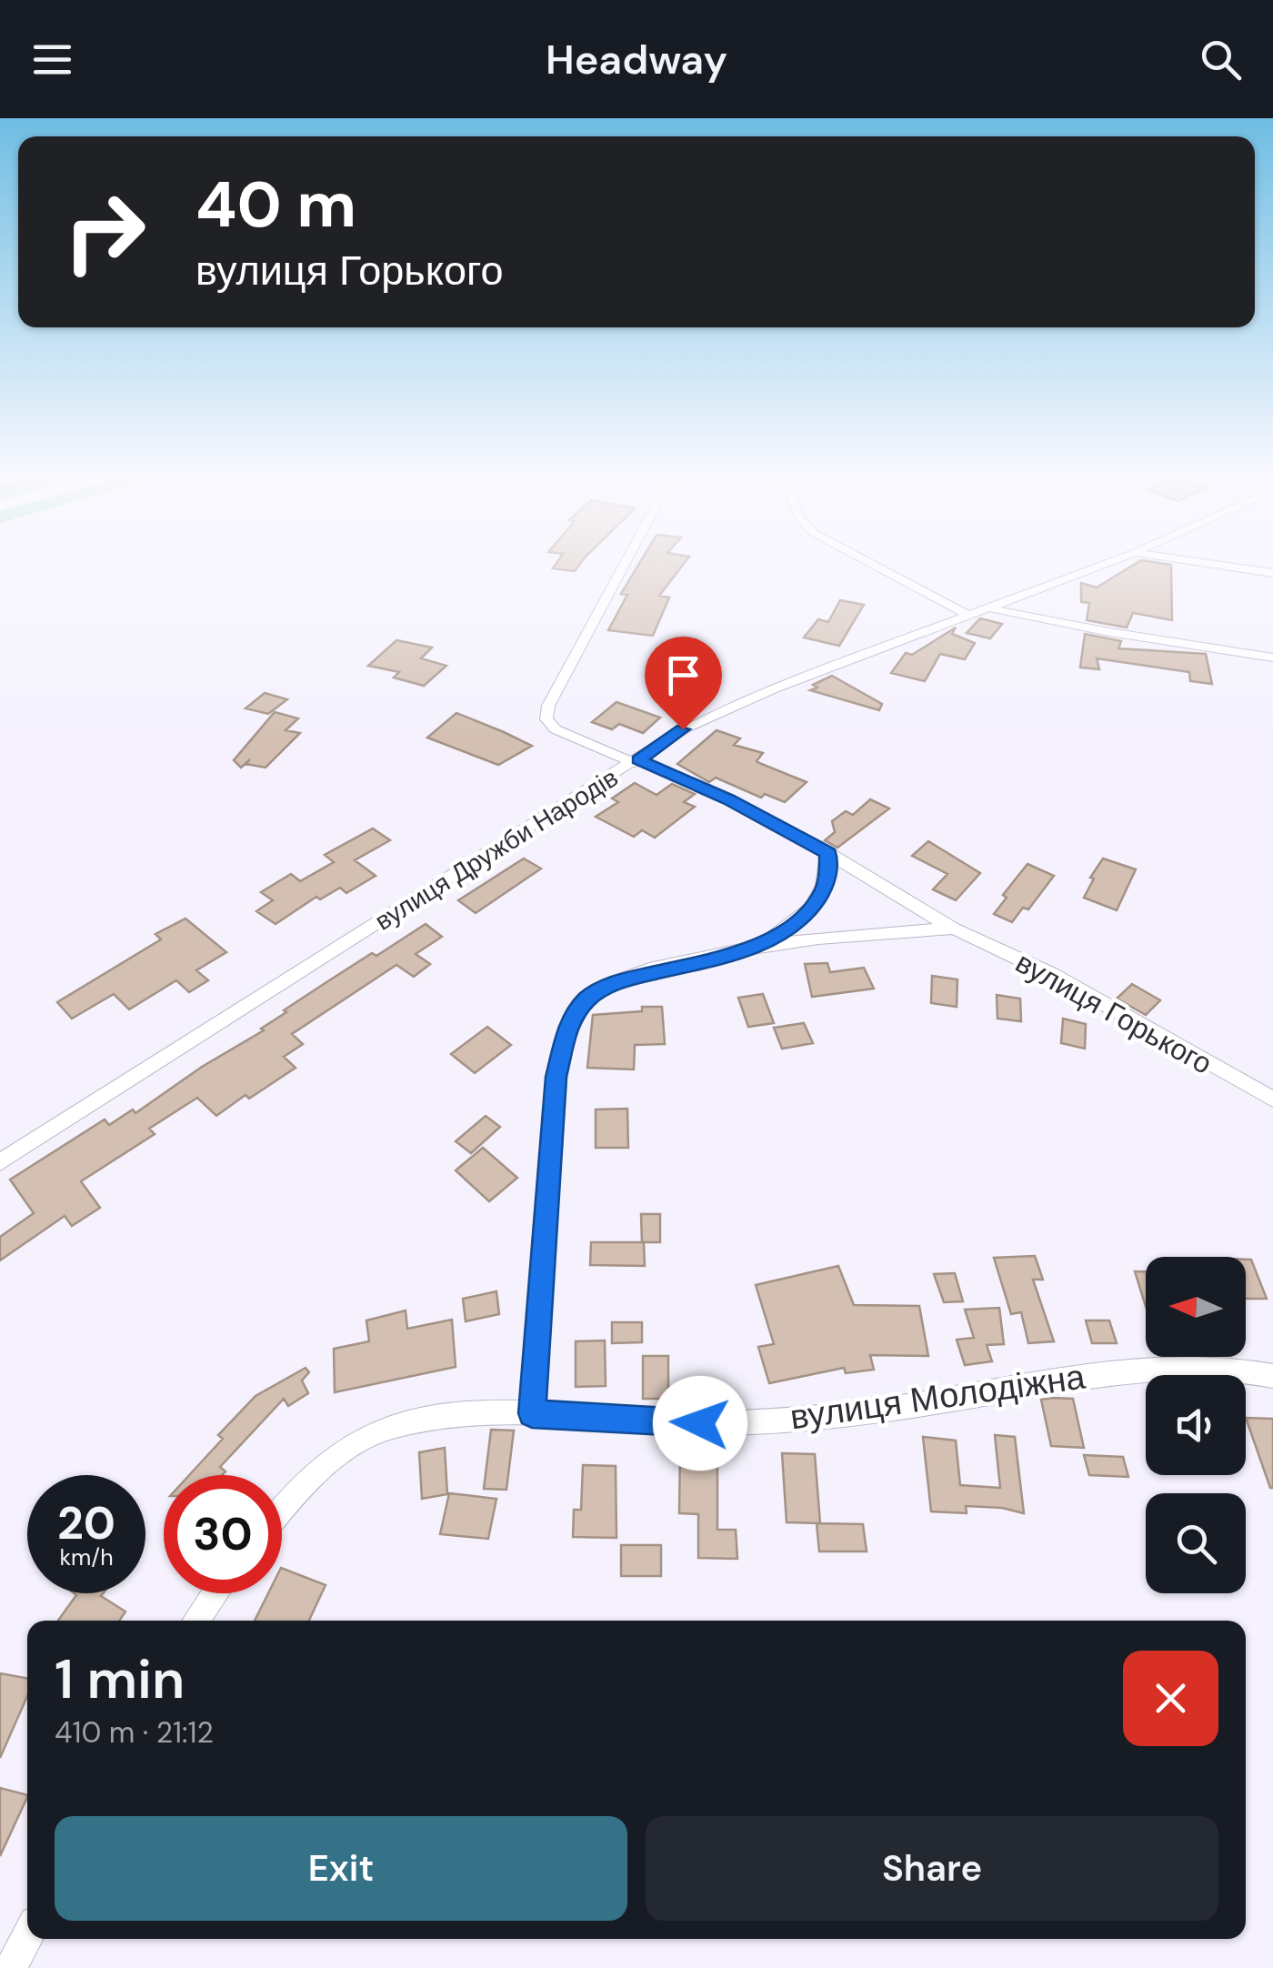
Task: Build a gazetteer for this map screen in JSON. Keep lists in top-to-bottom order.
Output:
{
  "streets": {
    "street": ["вулиця Дружби Народів", "вулиця Горького", "вулиця Молодіжна"]
  },
  "crossings": [
    ["вулиця Дружби Народів", "вулиця Горького"],
    ["вулиця Горького", "вулиця Молодіжна"]
  ],
  "north": "left",
  "page": {
    "header": "Headway",
    "turn": ["40 m", "вулиця Горького"],
    "speed": "20 km/h",
    "limit": "30",
    "heading": ["1 min", "410 m · 21:12"],
    "buttons": ["Exit", "Share"]
  }
}
